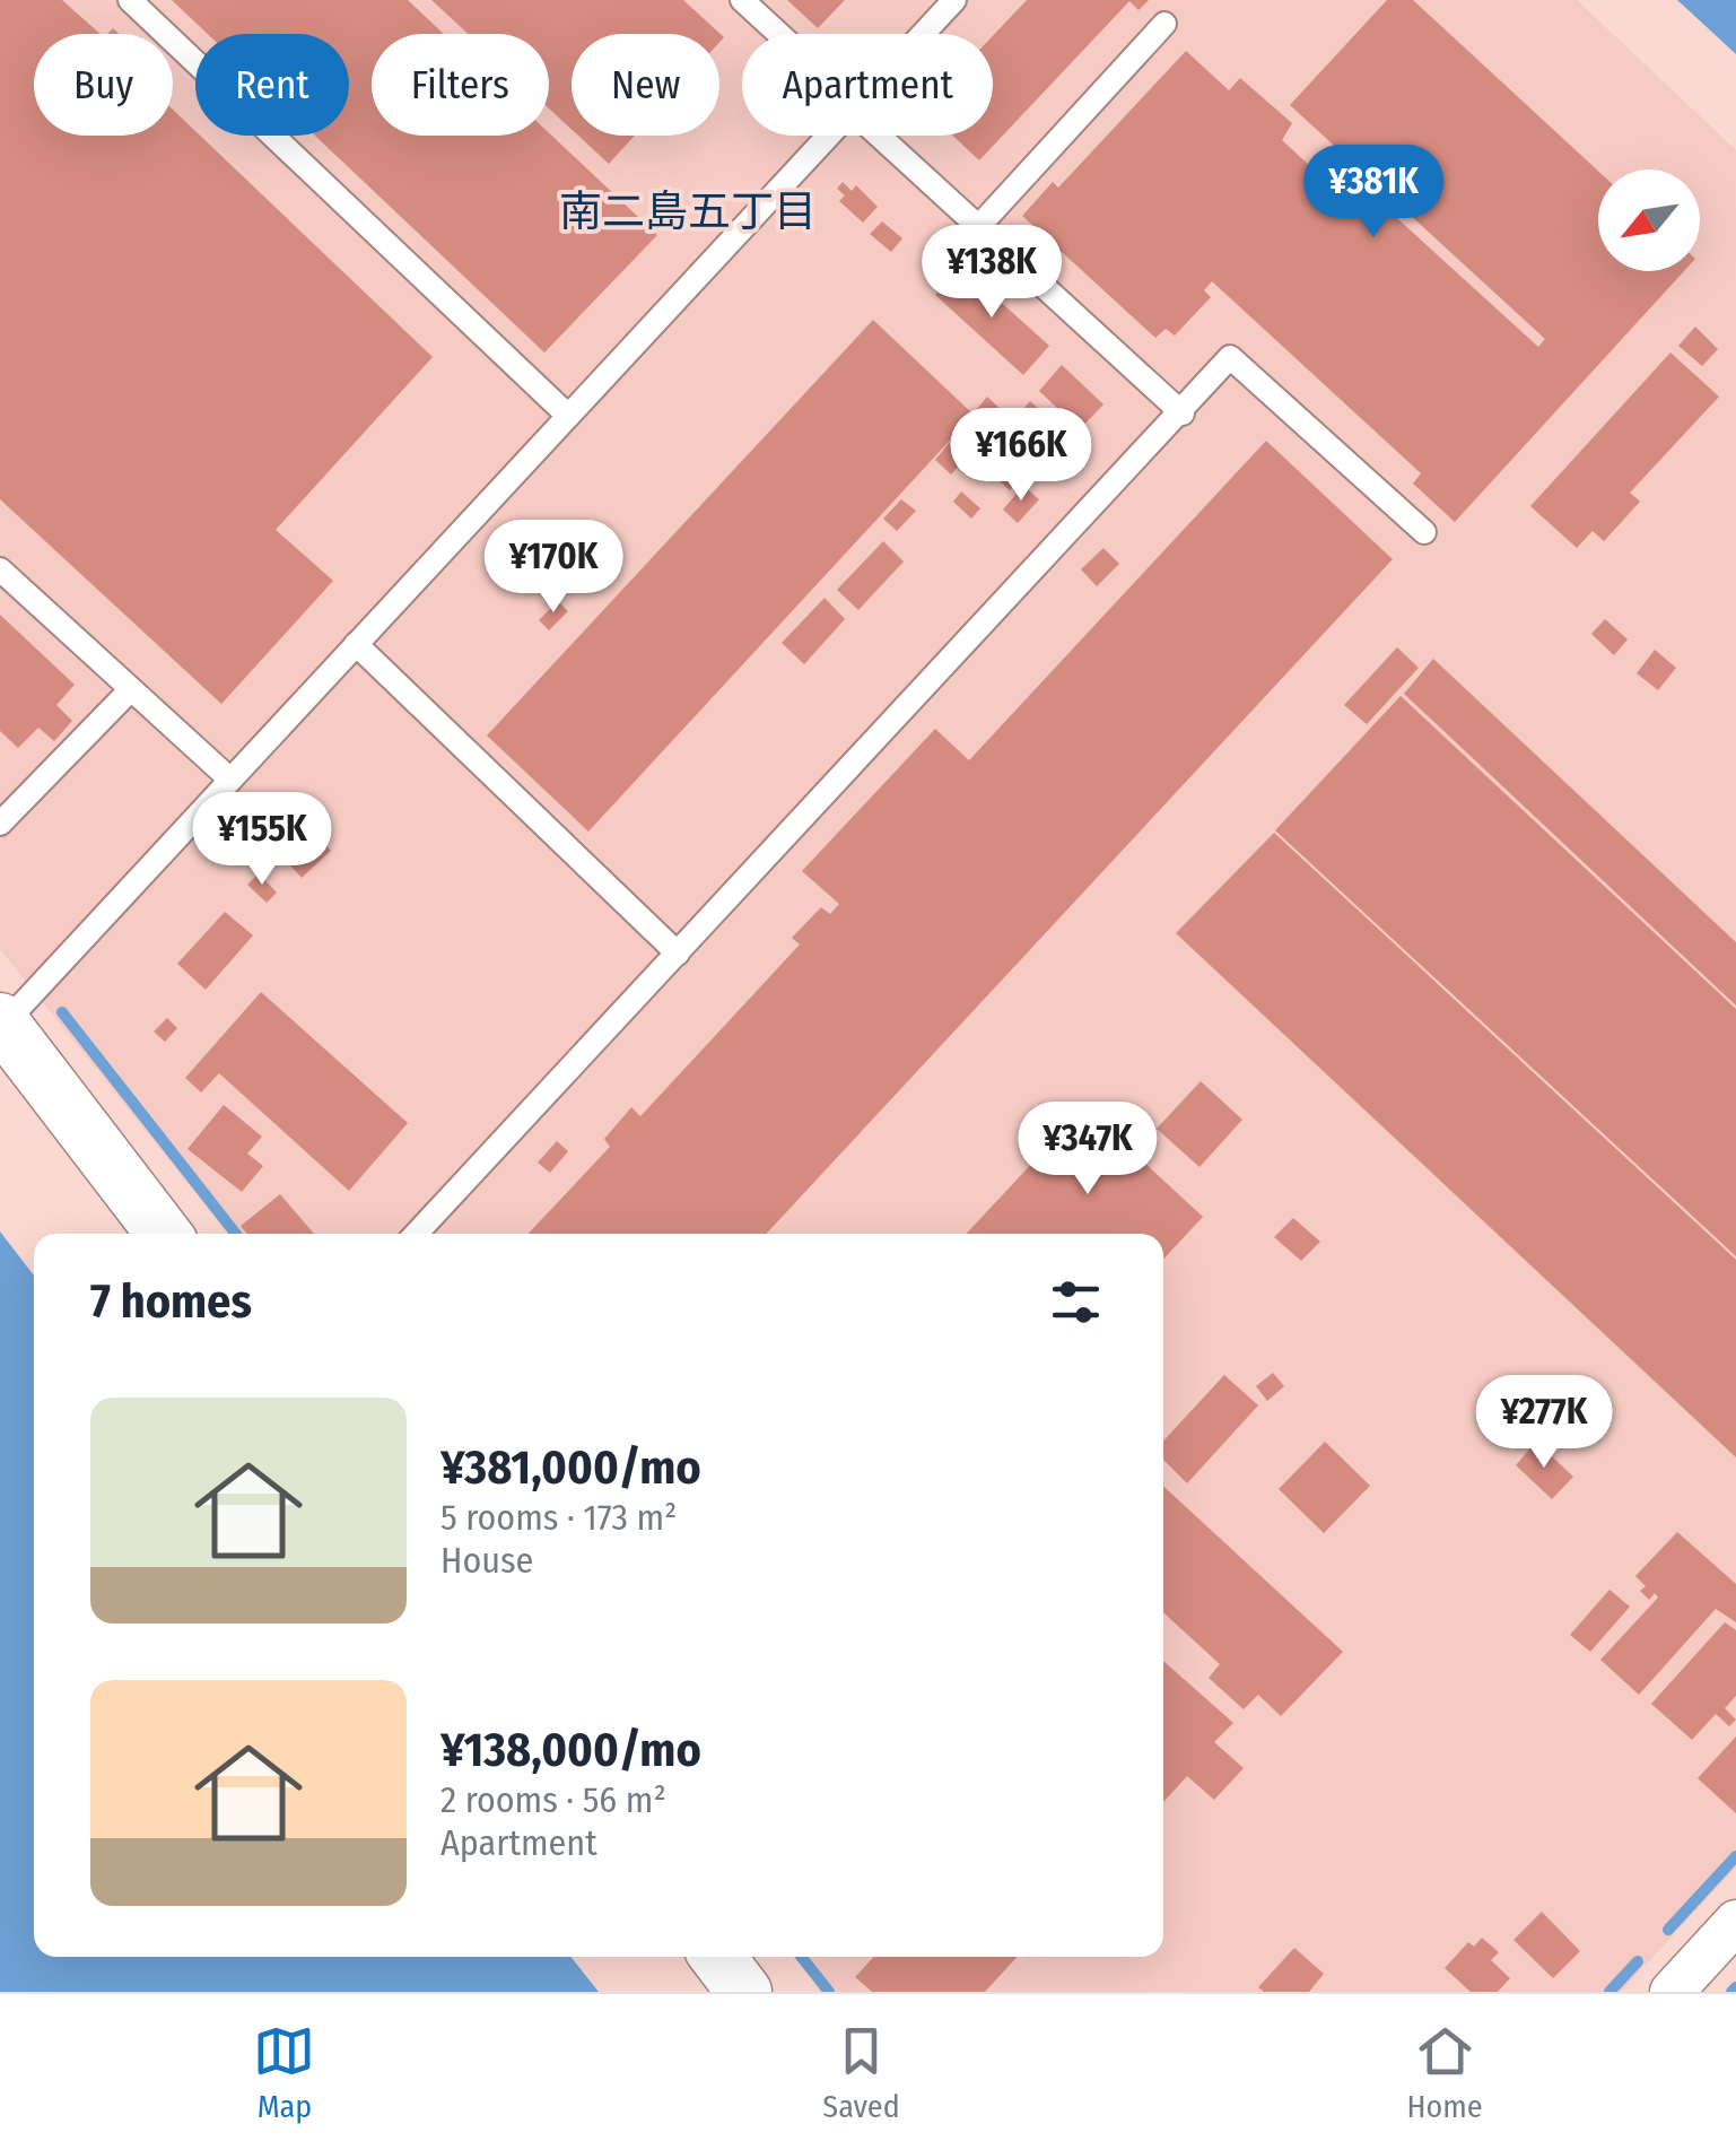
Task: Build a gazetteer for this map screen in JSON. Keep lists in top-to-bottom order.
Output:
{
  "districts": ["南二島五丁目"],
  "north": "bottom left",
  "page": {
    "chip": [
      "Buy",
      "Rent",
      "Filters",
      "New",
      "Apartment"
    ],
    "price": [
      "¥381K",
      "¥138K",
      "¥166K",
      "¥170K",
      "¥155K",
      "¥347K",
      "¥277K"
    ],
    "heading": "7 homes",
    "list": [
      {
        "name": "¥381,000/mo",
        "note": "5 rooms · 173 m² · House"
      },
      {
        "name": "¥138,000/mo",
        "note": "2 rooms · 56 m² · Apartment"
      }
    ],
    "tabs": ["Map", "Saved", "Home"]
  }
}
